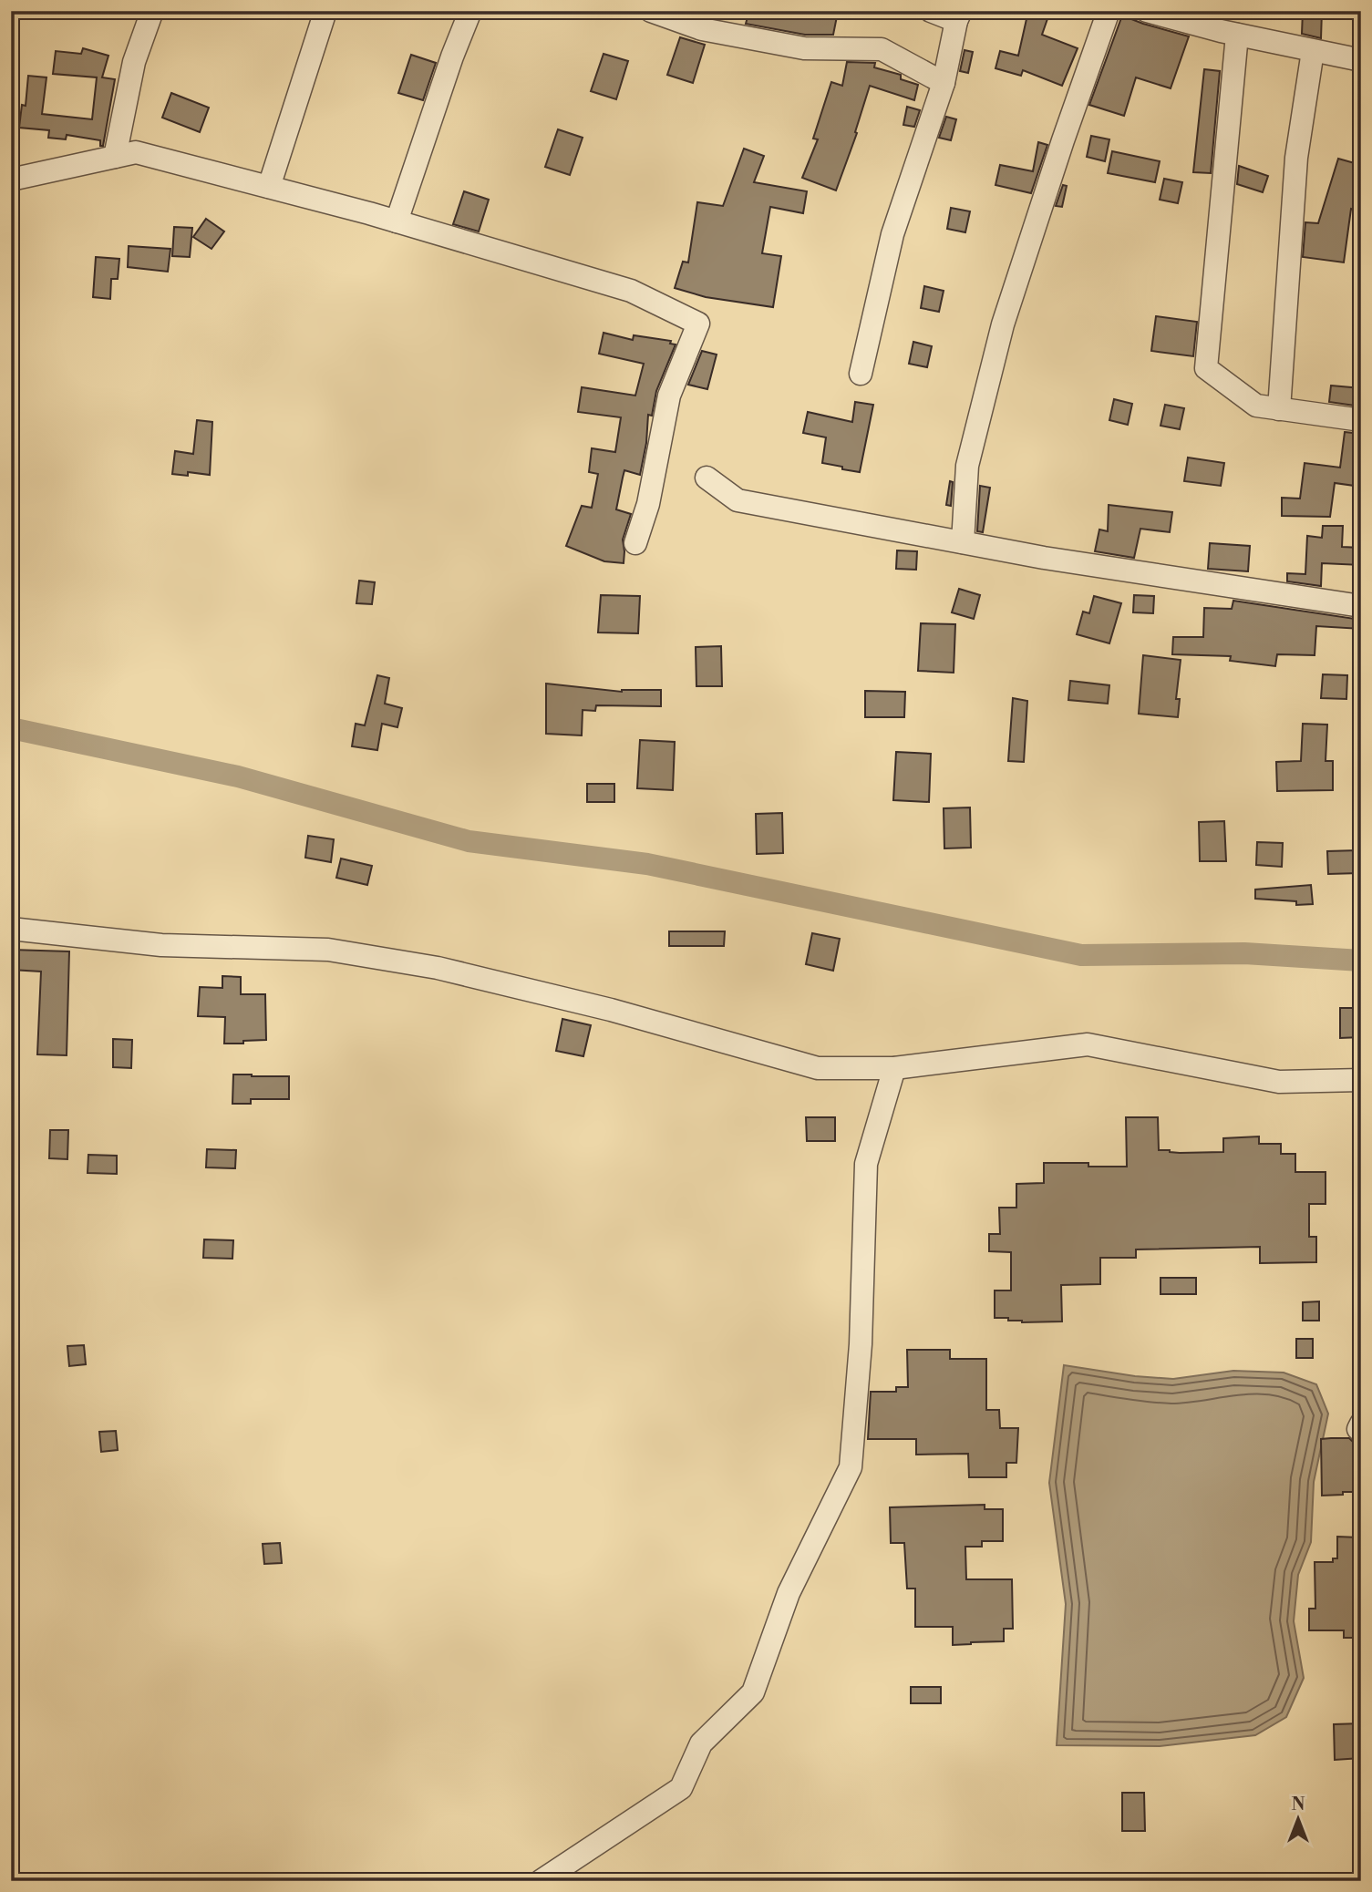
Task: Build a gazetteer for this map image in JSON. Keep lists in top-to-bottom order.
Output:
{
  "north": "top"
}
